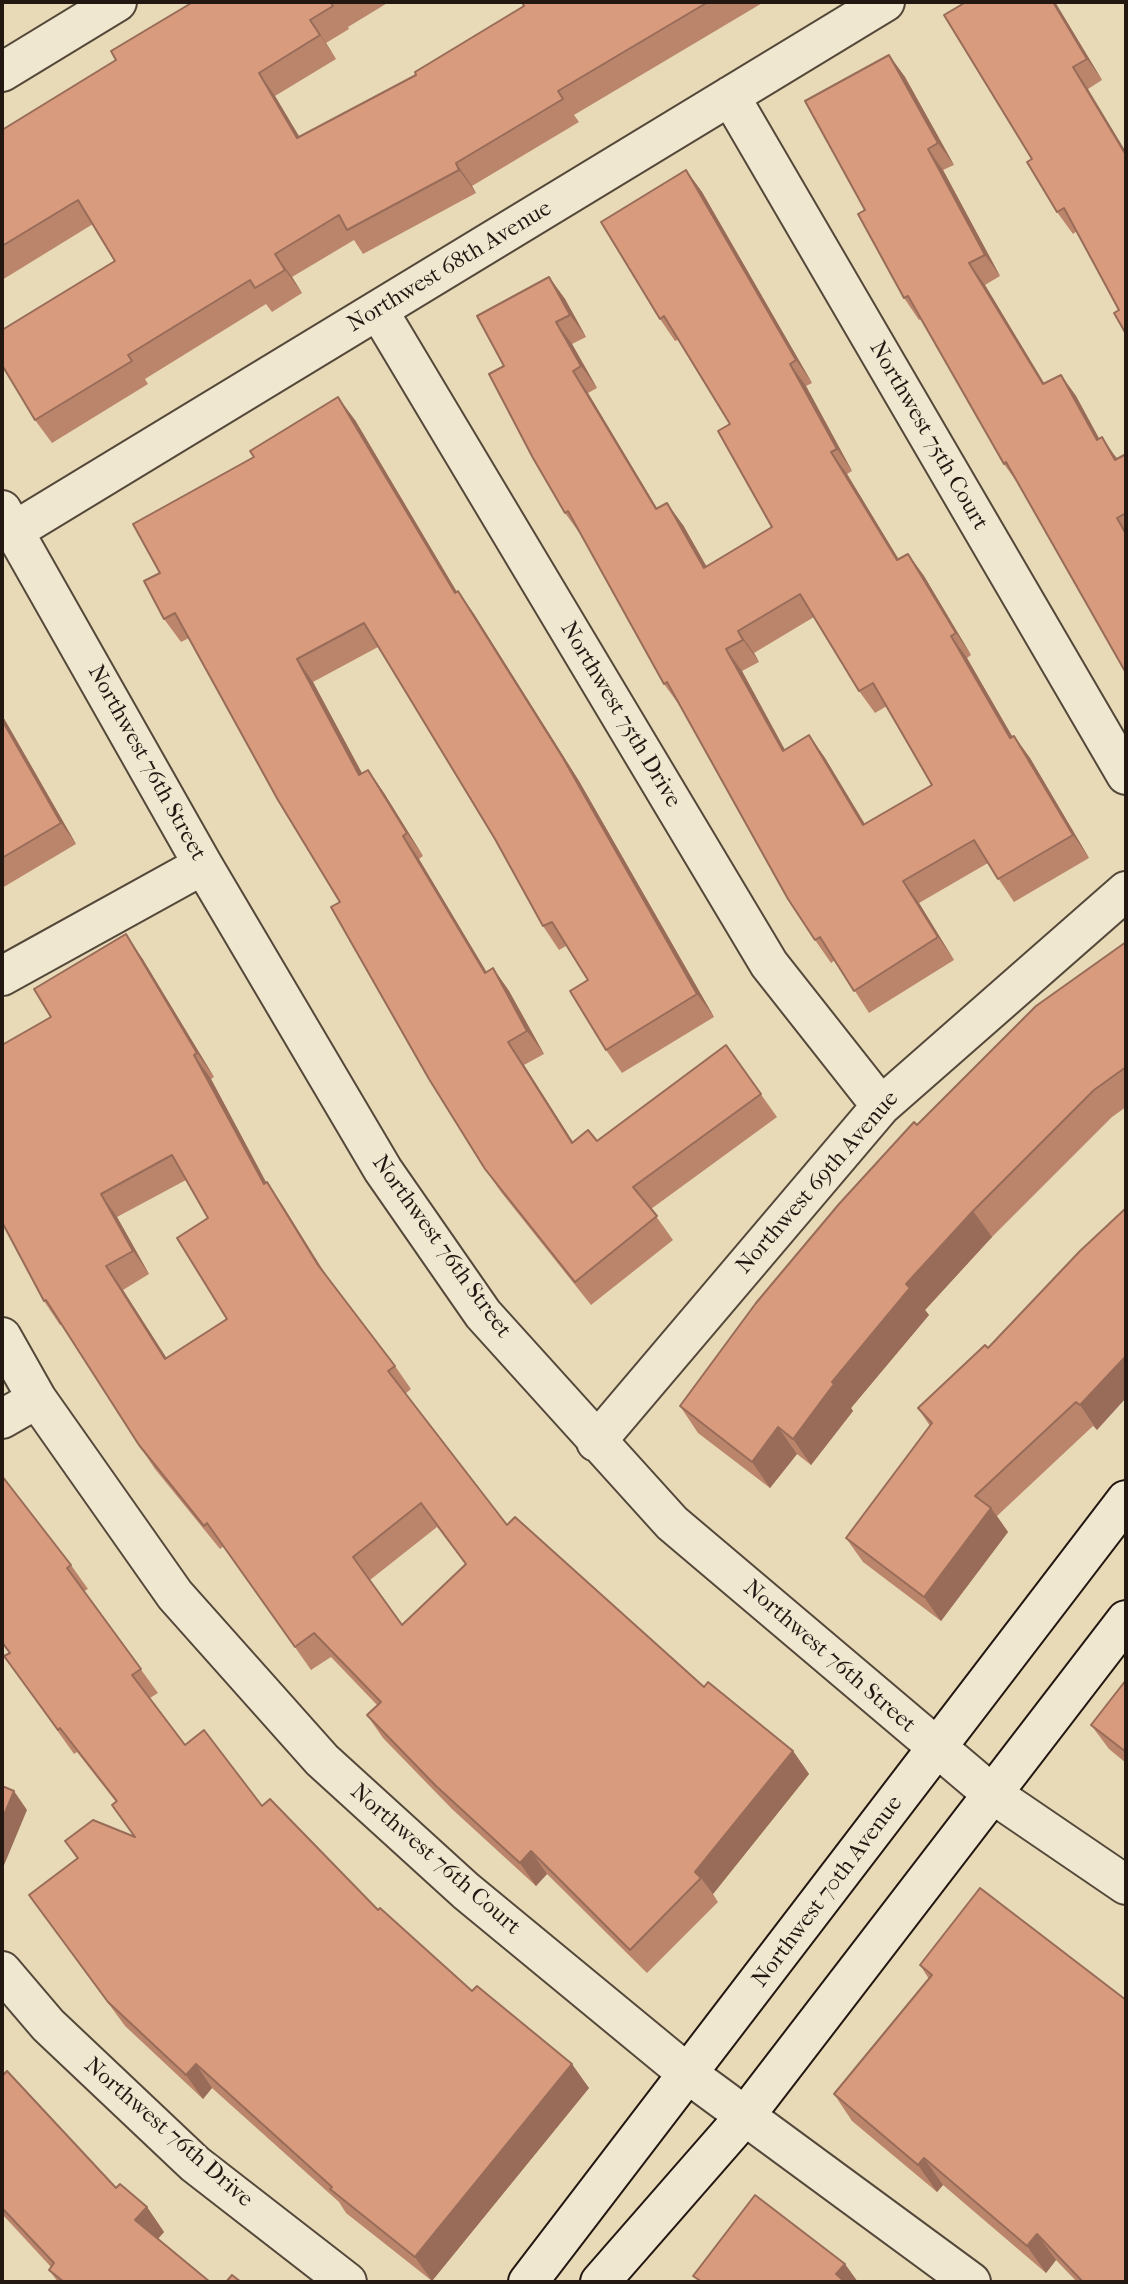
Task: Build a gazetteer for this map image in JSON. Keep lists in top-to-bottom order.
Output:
{
  "streets": {
    "street": [
      "Northwest 68th Avenue",
      "Northwest 75th Court",
      "Northwest 75th Drive",
      "Northwest 76th Street",
      "Northwest 69th Avenue",
      "Northwest 76th Court",
      "Northwest 70th Avenue",
      "Northwest 76th Drive"
    ]
  },
  "crossings": [
    ["Northwest 68th Avenue", "Northwest 75th Court"],
    ["Northwest 68th Avenue", "Northwest 75th Drive"],
    ["Northwest 68th Avenue", "Northwest 76th Street"],
    ["Northwest 75th Drive", "Northwest 69th Avenue"],
    ["Northwest 76th Street", "Northwest 69th Avenue"],
    ["Northwest 76th Street", "Northwest 70th Avenue"],
    ["Northwest 76th Court", "Northwest 70th Avenue"]
  ]
}
